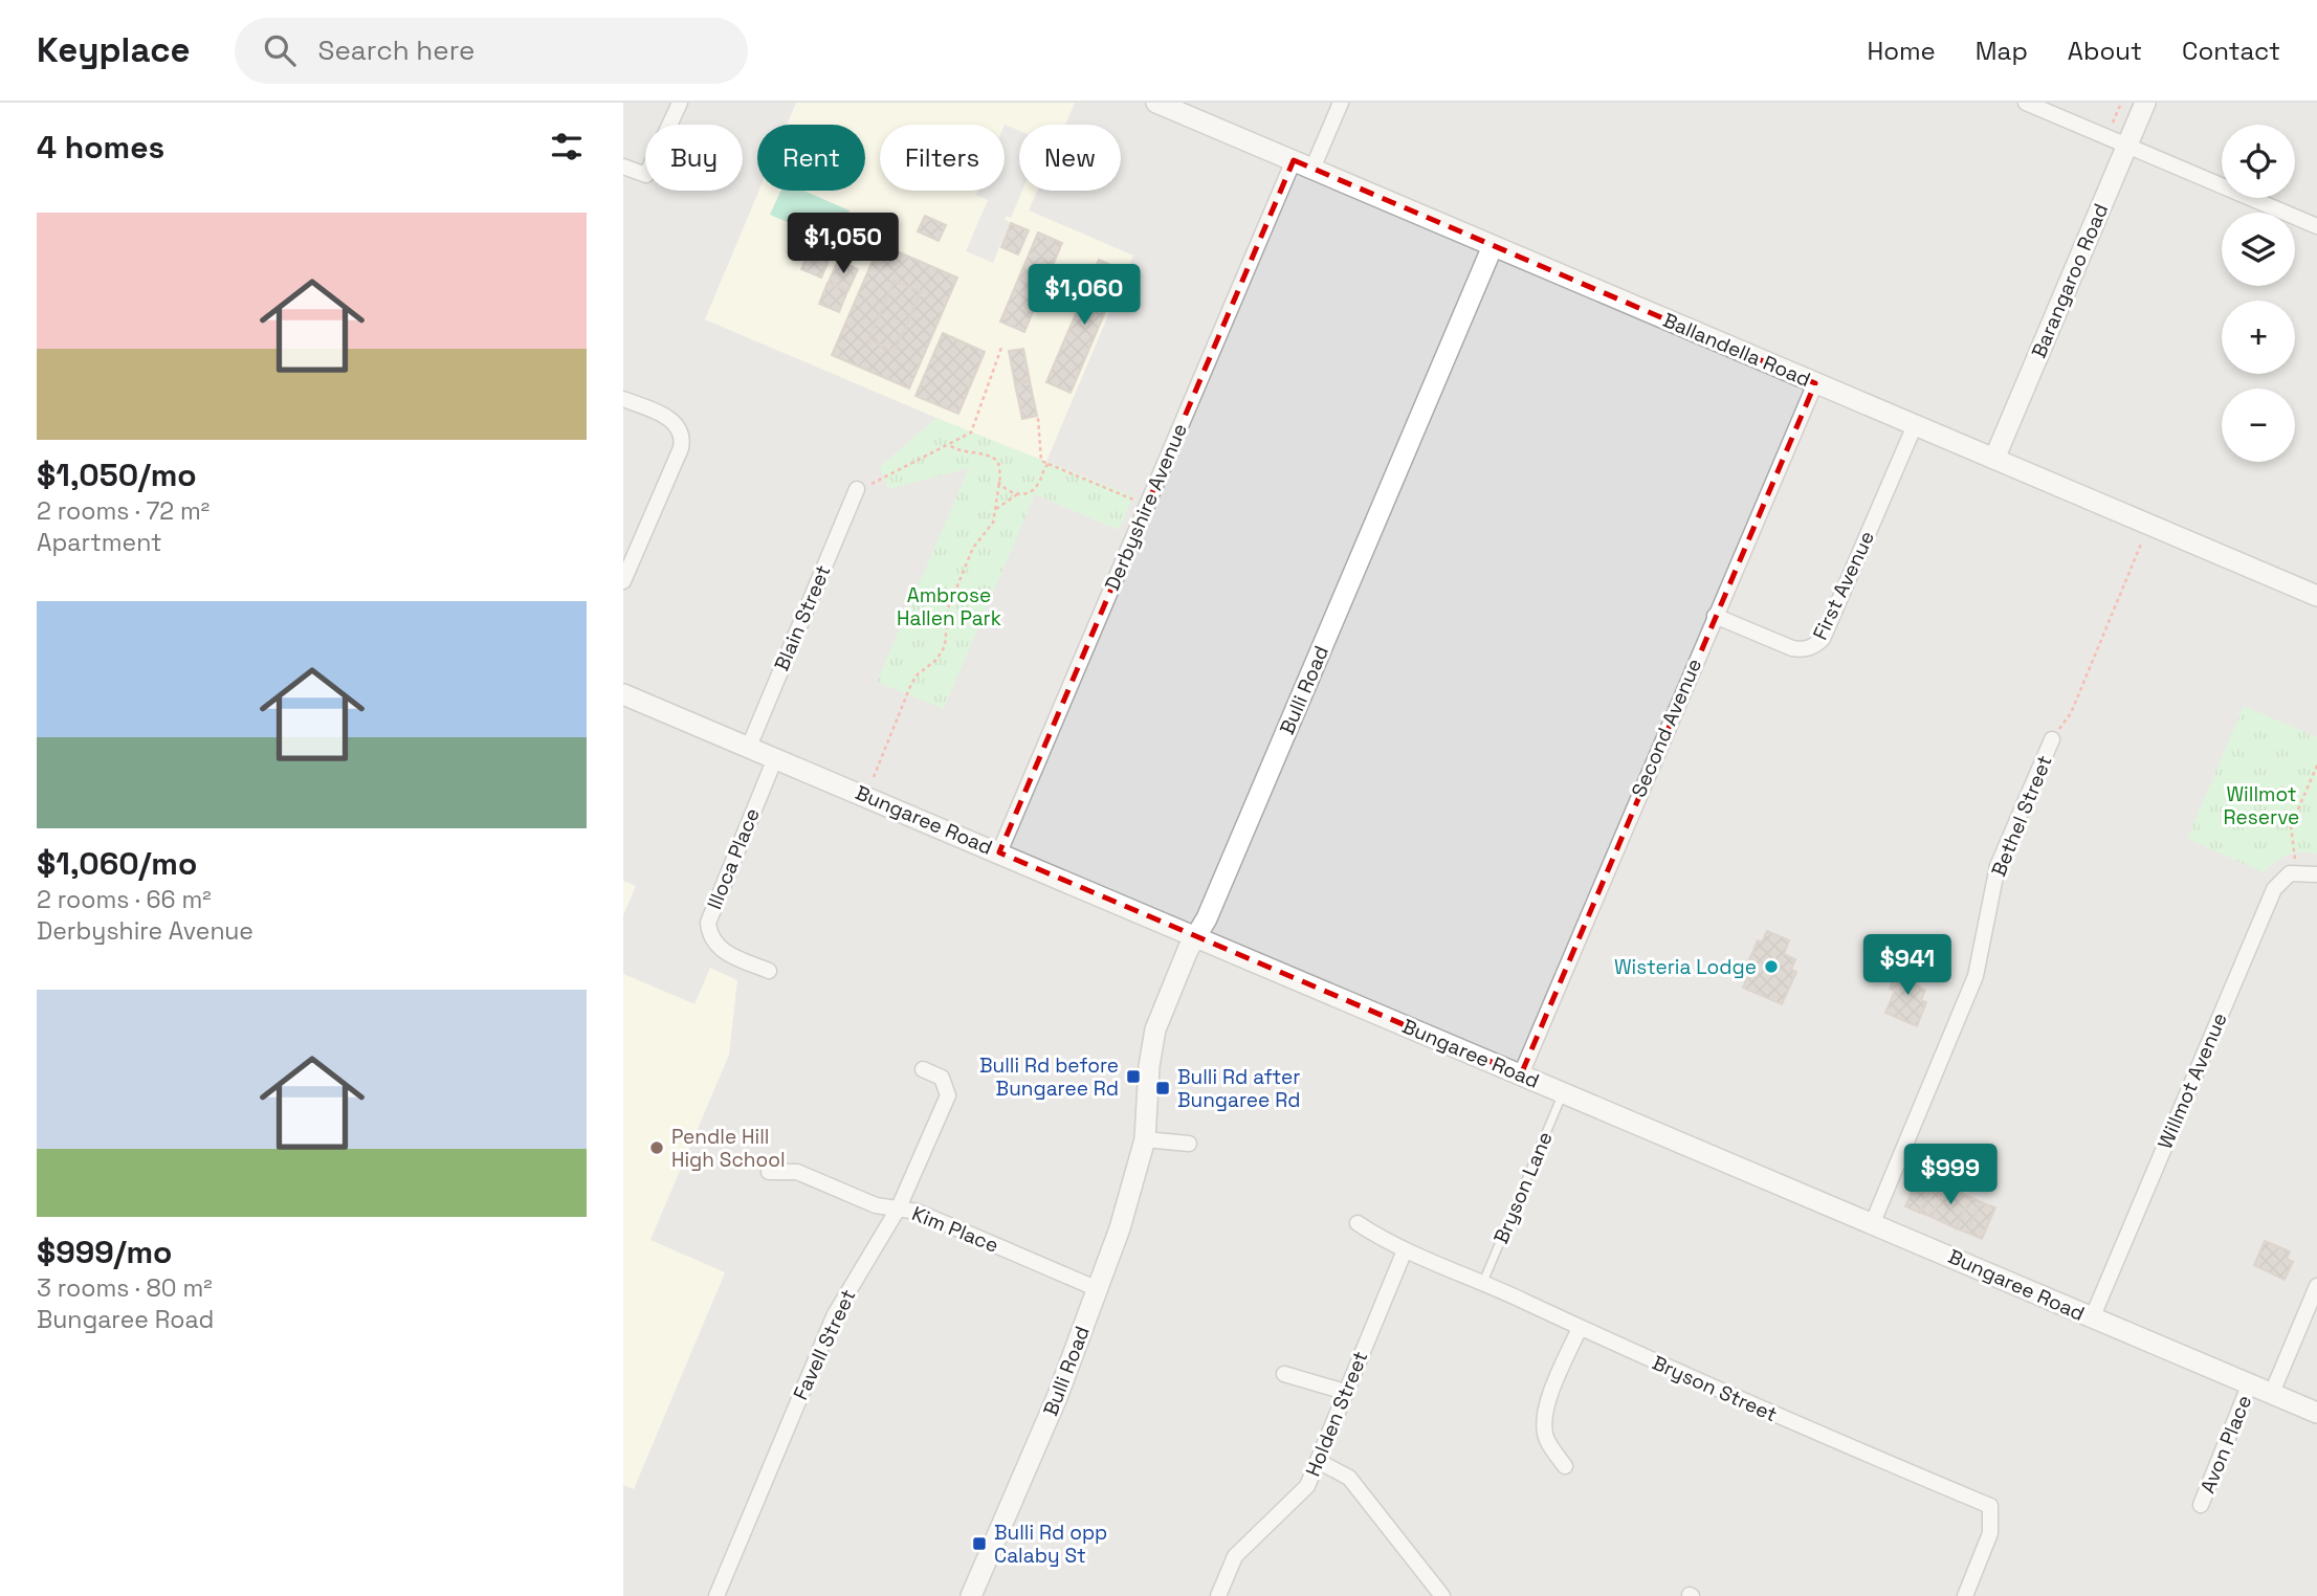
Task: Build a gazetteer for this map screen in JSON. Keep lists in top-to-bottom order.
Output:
{
  "streets": {
    "street": [
      "Barangaroo Road",
      "Ballandella Road",
      "Derbyshire Avenue",
      "First Avenue",
      "Blain Street",
      "Bulli Road",
      "Second Avenue",
      "Bethel Street",
      "Bungaree Road",
      "Illoca Place",
      "Willmot Avenue",
      "Kim Place",
      "Favell Street",
      "Bryson Street",
      "Holden Street",
      "Avon Place"
    ],
    "lane": ["Bryson Lane"]
  },
  "crossings": [
    ["Barangaroo Road", "Ballandella Road"],
    ["Ballandella Road", "Derbyshire Avenue"],
    ["Ballandella Road", "First Avenue"],
    ["Ballandella Road", "Bulli Road"],
    ["Ballandella Road", "Second Avenue"],
    ["Derbyshire Avenue", "Bungaree Road"],
    ["First Avenue", "Second Avenue"],
    ["Blain Street", "Bungaree Road"],
    ["Bulli Road", "Bungaree Road"],
    ["Bulli Road", "Kim Place"],
    ["Second Avenue", "Bungaree Road"],
    ["Bethel Street", "Bungaree Road"],
    ["Bungaree Road", "Illoca Place"],
    ["Bungaree Road", "Willmot Avenue"],
    ["Bungaree Road", "Bryson Lane"],
    ["Bungaree Road", "Avon Place"],
    ["Bryson Lane", "Bryson Street"],
    ["Kim Place", "Favell Street"],
    ["Bryson Street", "Holden Street"]
  ],
  "parks": ["Ambrose Hallen Park", "Willmot Reserve"],
  "places": {
    "other": ["Wisteria Lodge", "Pendle Hill High School"],
    "transit": ["Bulli Rd before Bungaree Rd", "Bulli Rd after Bungaree Rd", "Bulli Rd opp Calaby St"]
  },
  "page": {
    "header": "Keyplace",
    "search": "Search here",
    "nav": [
      "Home",
      "Map",
      "About",
      "Contact"
    ],
    "heading": "4 homes",
    "map_buttons": ["+", "−"],
    "chip": [
      "Buy",
      "Rent",
      "Filters",
      "New"
    ],
    "list": [
      {
        "name": "$1,050/mo",
        "note": "2 rooms · 72 m² · Apartment"
      },
      {
        "name": "$1,060/mo",
        "note": "2 rooms · 66 m² · Derbyshire Avenue"
      },
      {
        "name": "$999/mo",
        "note": "3 rooms · 80 m² · Bungaree Road"
      }
    ],
    "price": [
      "$1,050",
      "$1,060",
      "$941",
      "$999"
    ]
  }
}
